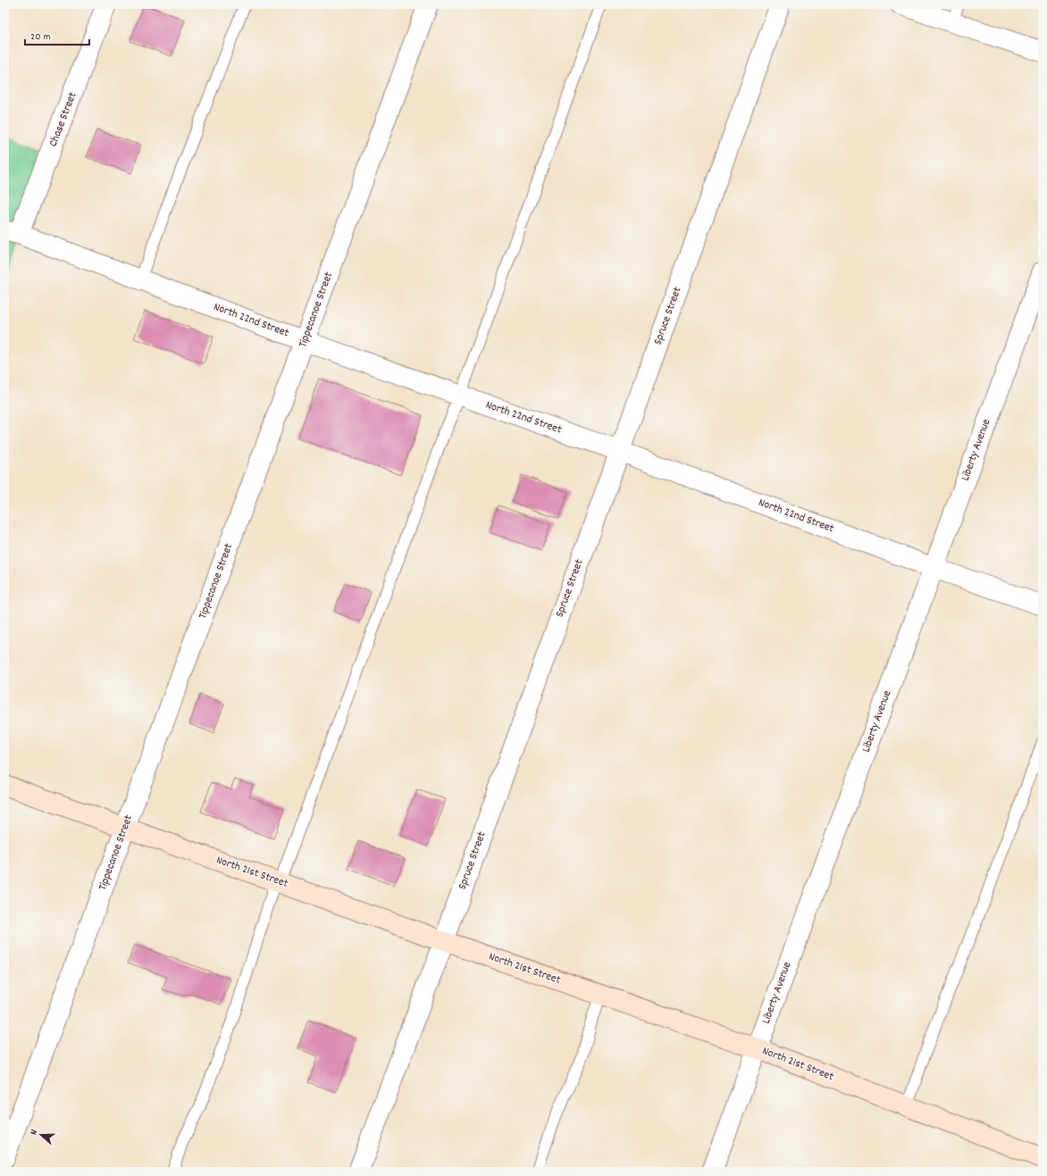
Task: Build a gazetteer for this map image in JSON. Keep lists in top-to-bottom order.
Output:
{
  "streets": {
    "street": [
      "Chase Street",
      "Tippecanoe Street",
      "Spruce Street",
      "North 22nd Street",
      "Liberty Avenue",
      "North 21st Street"
    ]
  },
  "crossings": [
    ["Chase Street", "North 22nd Street"],
    ["Tippecanoe Street", "North 22nd Street"],
    ["Tippecanoe Street", "North 21st Street"],
    ["Spruce Street", "North 22nd Street"],
    ["Spruce Street", "North 21st Street"],
    ["North 22nd Street", "Liberty Avenue"],
    ["Liberty Avenue", "North 21st Street"]
  ],
  "scale_bar": "20 m",
  "north": "left"
}
